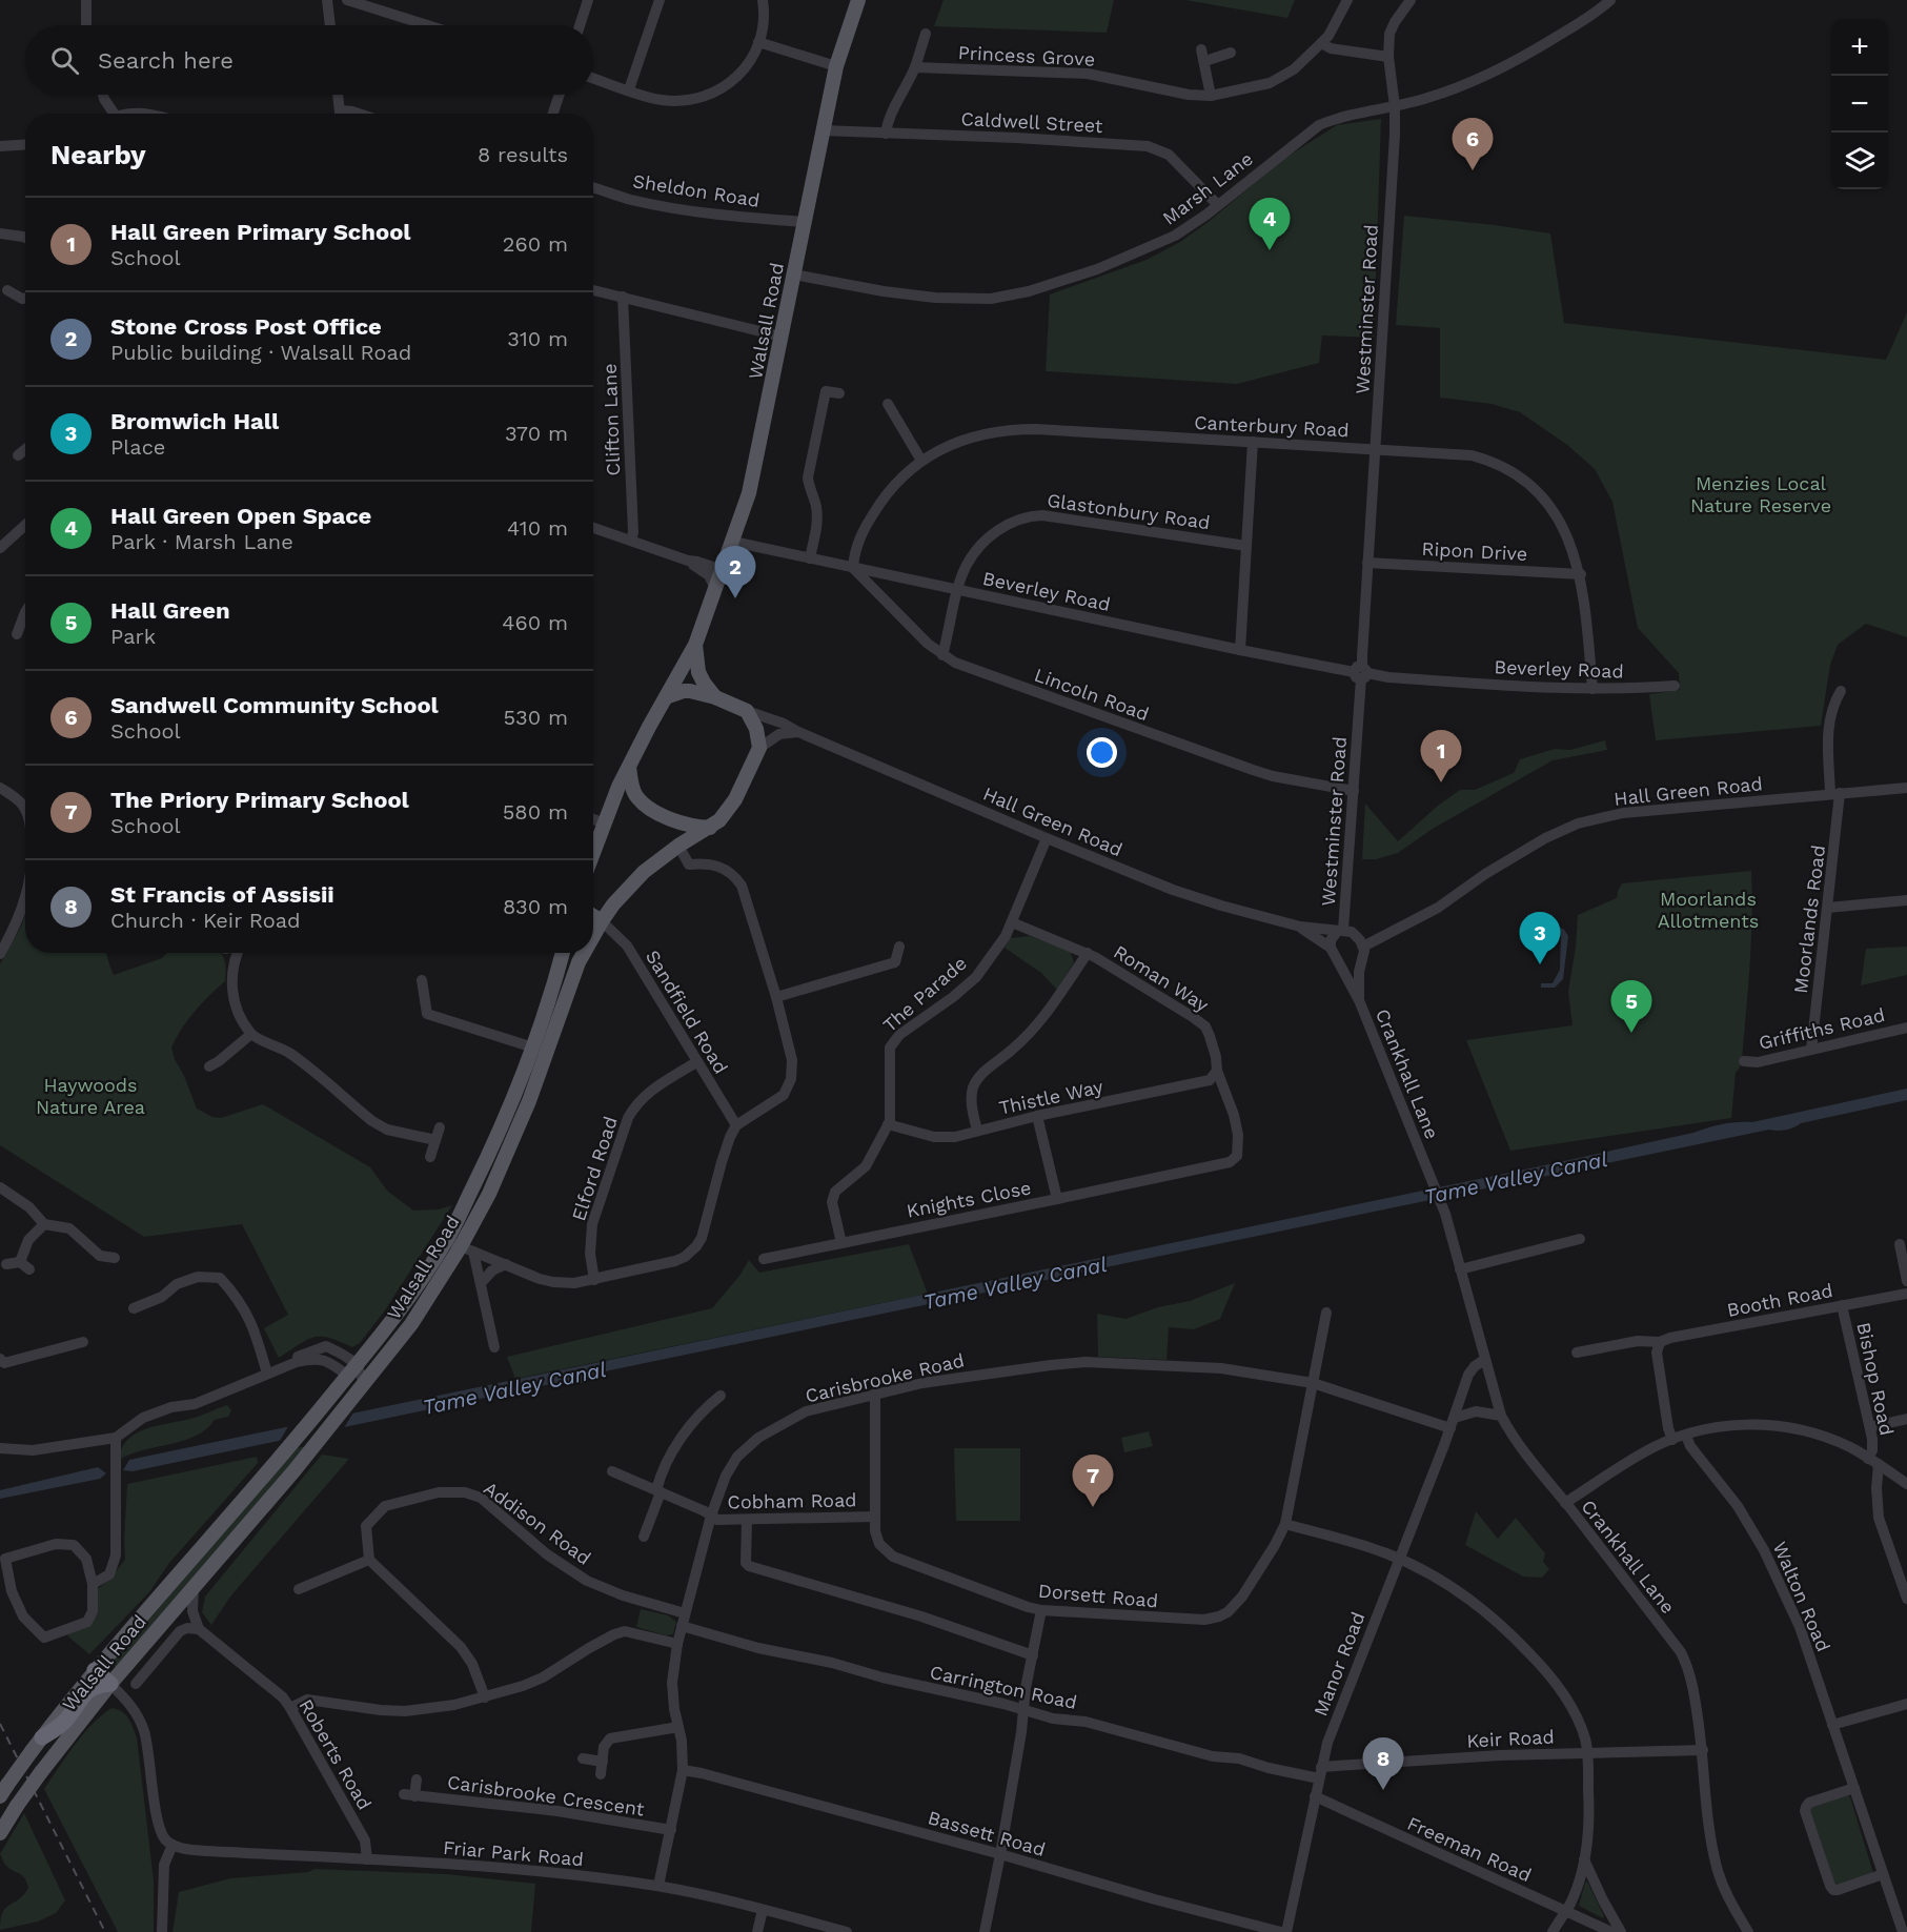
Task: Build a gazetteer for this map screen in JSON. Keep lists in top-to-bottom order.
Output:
{
  "streets": {
    "main road": ["Walsall Road"],
    "street": [
      "Princess Grove",
      "Caldwell Street",
      "Marsh Lane",
      "Sheldon Road",
      "Westminster Road",
      "Clifton Lane",
      "Canterbury Road",
      "Glastonbury Road",
      "Ripon Drive",
      "Beverley Road",
      "Lincoln Road",
      "Hall Green Road",
      "Moorlands Road",
      "Roman Way",
      "The Parade",
      "Sandfield Road",
      "Griffiths Road",
      "Crankhall Lane",
      "Thistle Way",
      "Elford Road",
      "Knights Close",
      "Booth Road",
      "Carisbrooke Road",
      "Bishop Road",
      "Cobham Road",
      "Addison Road",
      "Dorsett Road",
      "Walton Road",
      "Manor Road",
      "Carrington Road",
      "Keir Road",
      "Roberts Road",
      "Carisbrooke Crescent",
      "Bassett Road",
      "Freeman Road",
      "Friar Park Road"
    ]
  },
  "crossings": [
    ["Caldwell Street", "Marsh Lane"],
    ["Caldwell Street", "Walsall Road"],
    ["Marsh Lane", "Westminster Road"],
    ["Marsh Lane", "Walsall Road"],
    ["Sheldon Road", "Walsall Road"],
    ["Westminster Road", "Canterbury Road"],
    ["Westminster Road", "Ripon Drive"],
    ["Westminster Road", "Beverley Road"],
    ["Westminster Road", "Lincoln Road"],
    ["Westminster Road", "Hall Green Road"],
    ["Westminster Road", "Crankhall Lane"],
    ["Walsall Road", "Beverley Road"],
    ["Walsall Road", "Hall Green Road"],
    ["Walsall Road", "Sandfield Road"],
    ["Canterbury Road", "Ripon Drive"],
    ["Canterbury Road", "Beverley Road"],
    ["Canterbury Road", "Lincoln Road"],
    ["Glastonbury Road", "Beverley Road"],
    ["Glastonbury Road", "Lincoln Road"],
    ["Beverley Road", "Lincoln Road"],
    ["Hall Green Road", "Moorlands Road"],
    ["Hall Green Road", "The Parade"],
    ["Hall Green Road", "Crankhall Lane"],
    ["Moorlands Road", "Griffiths Road"],
    ["Roman Way", "The Parade"],
    ["Roman Way", "Thistle Way"],
    ["Roman Way", "Knights Close"],
    ["The Parade", "Thistle Way"],
    ["The Parade", "Knights Close"],
    ["Sandfield Road", "Elford Road"],
    ["Crankhall Lane", "Manor Road"],
    ["Crankhall Lane", "Keir Road"],
    ["Thistle Way", "Knights Close"],
    ["Booth Road", "Bishop Road"],
    ["Carisbrooke Road", "Cobham Road"],
    ["Carisbrooke Road", "Addison Road"],
    ["Carisbrooke Road", "Dorsett Road"],
    ["Carisbrooke Road", "Manor Road"],
    ["Carisbrooke Road", "Carrington Road"],
    ["Carisbrooke Road", "Carisbrooke Crescent"],
    ["Carisbrooke Road", "Bassett Road"],
    ["Carisbrooke Road", "Friar Park Road"],
    ["Cobham Road", "Dorsett Road"],
    ["Manor Road", "Carrington Road"],
    ["Manor Road", "Keir Road"],
    ["Manor Road", "Freeman Road"],
    ["Carrington Road", "Keir Road"],
    ["Roberts Road", "Friar Park Road"]
  ],
  "water": ["Tame Valley Canal"],
  "parks": ["Menzies Local Nature Reserve", "Moorlands Allotments", "Haywoods Nature Area"],
  "page": {
    "map_buttons": ["+", "−"],
    "search": "Search here",
    "heading": ["Nearby", "8 results"],
    "pins": [
      "6",
      "4",
      "2",
      "1",
      "3",
      "5",
      "7",
      "8"
    ],
    "list": [
      {
        "mark": "1",
        "name": "Hall Green Primary School",
        "note": "School",
        "value": "260 m"
      },
      {
        "mark": "2",
        "name": "Stone Cross Post Office",
        "note": "Public building · Walsall Road",
        "value": "310 m"
      },
      {
        "mark": "3",
        "name": "Bromwich Hall",
        "note": "Place",
        "value": "370 m"
      },
      {
        "mark": "4",
        "name": "Hall Green Open Space",
        "note": "Park · Marsh Lane",
        "value": "410 m"
      },
      {
        "mark": "5",
        "name": "Hall Green",
        "note": "Park",
        "value": "460 m"
      },
      {
        "mark": "6",
        "name": "Sandwell Community School",
        "note": "School",
        "value": "530 m"
      },
      {
        "mark": "7",
        "name": "The Priory Primary School",
        "note": "School",
        "value": "580 m"
      },
      {
        "mark": "8",
        "name": "St Francis of Assisii",
        "note": "Church · Keir Road",
        "value": "830 m"
      }
    ]
  }
}
